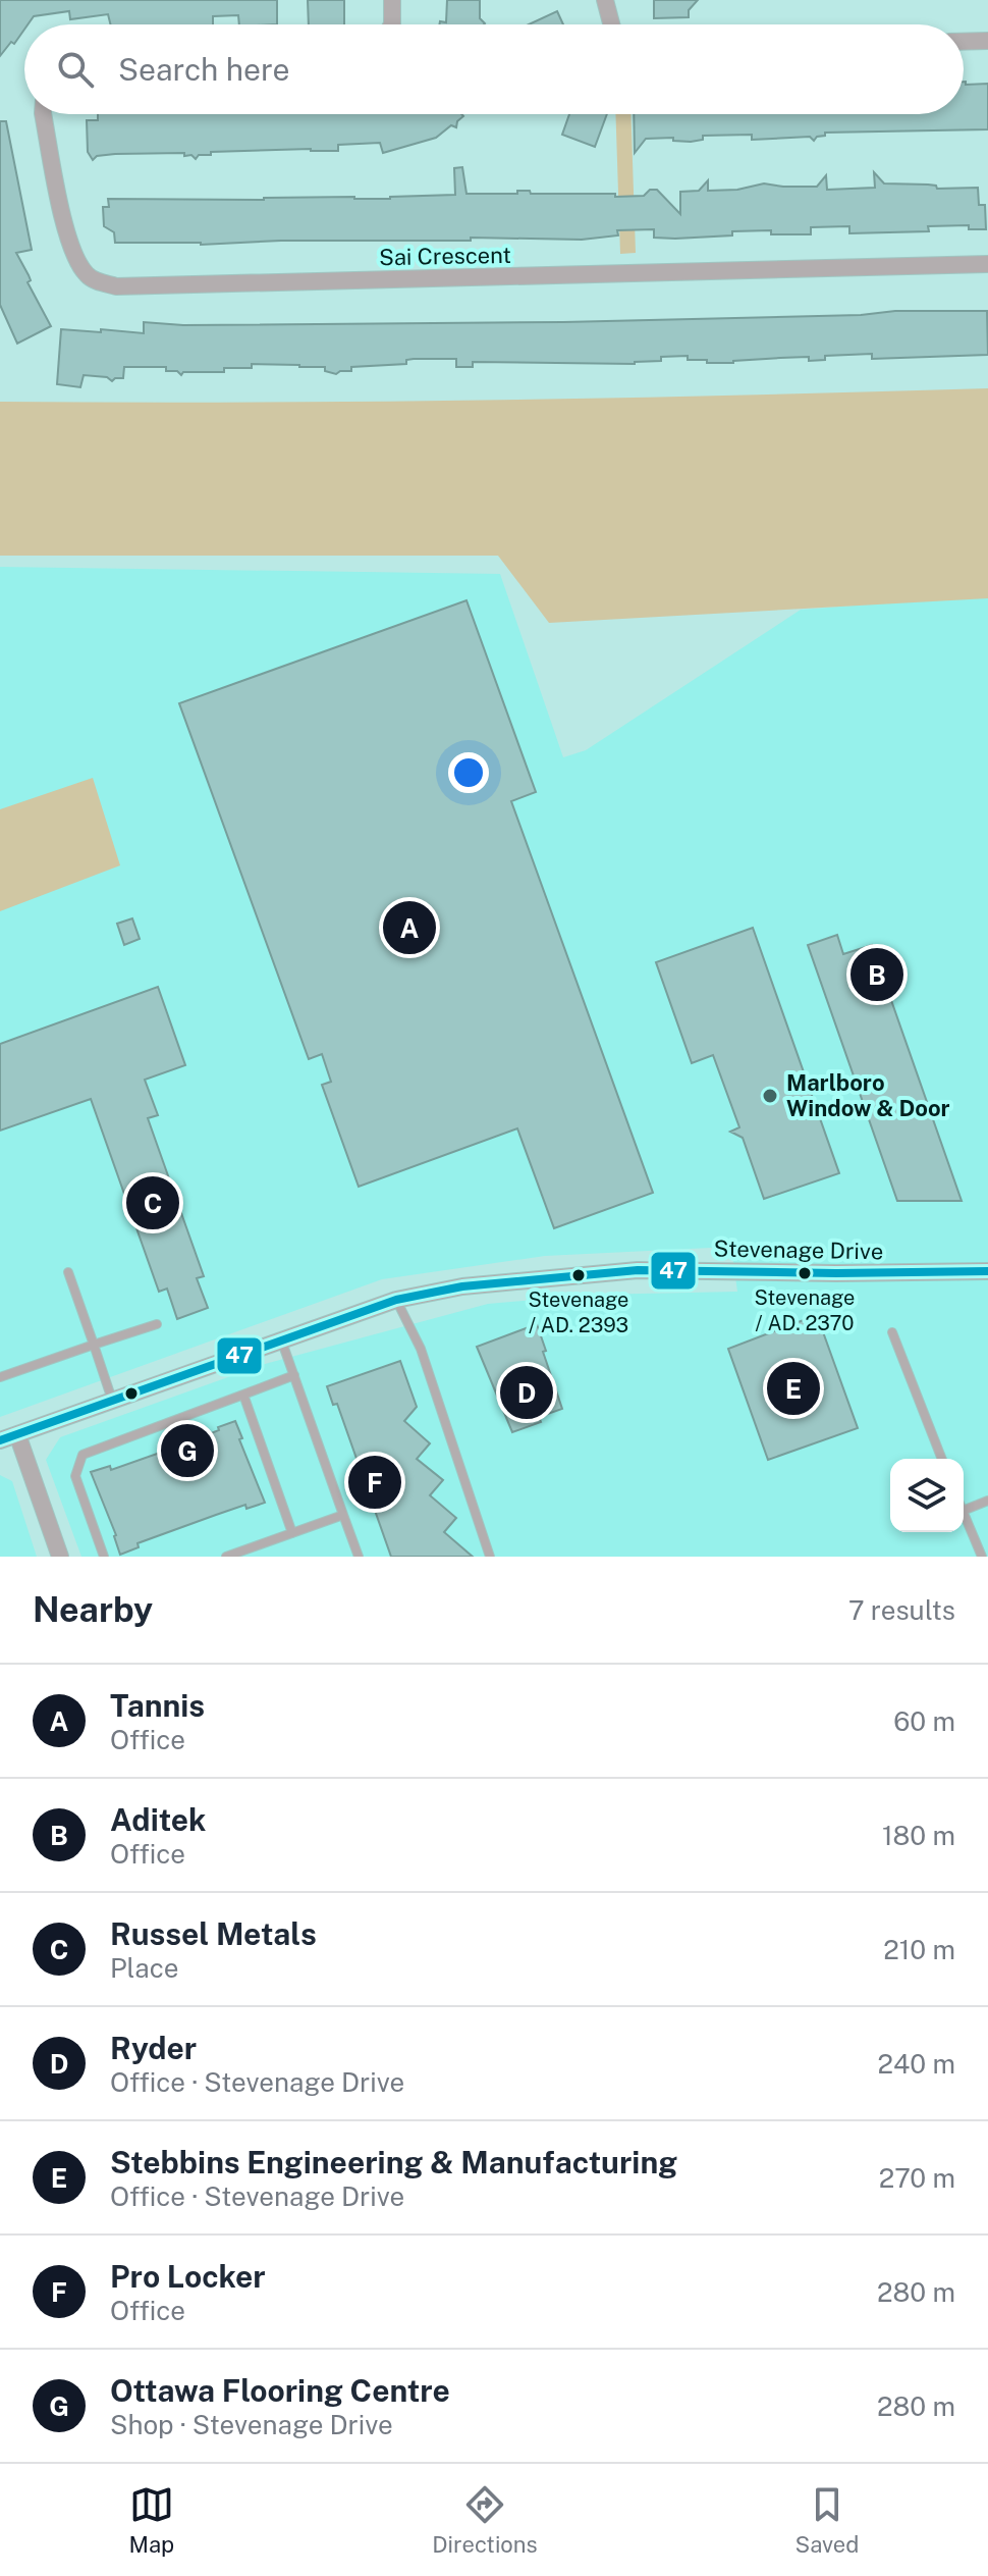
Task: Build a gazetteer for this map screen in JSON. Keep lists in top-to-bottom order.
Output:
{
  "streets": {
    "street": ["Sai Crescent", "Stevenage Drive"]
  },
  "places": ["Marlboro Window & Door", "Stevenage / AD. 2370", "Stevenage / AD. 2393"],
  "lines": ["transit line 47"],
  "page": {
    "search": "Search here",
    "pins": [
      "A",
      "B",
      "C",
      "E",
      "D",
      "G",
      "F"
    ],
    "heading": ["Nearby", "7 results"],
    "list": [
      {
        "mark": "A",
        "name": "Tannis",
        "note": "Office",
        "value": "60 m"
      },
      {
        "mark": "B",
        "name": "Aditek",
        "note": "Office",
        "value": "180 m"
      },
      {
        "mark": "C",
        "name": "Russel Metals",
        "note": "Place",
        "value": "210 m"
      },
      {
        "mark": "D",
        "name": "Ryder",
        "note": "Office · Stevenage Drive",
        "value": "240 m"
      },
      {
        "mark": "E",
        "name": "Stebbins Engineering & Manufacturing",
        "note": "Office · Stevenage Drive",
        "value": "270 m"
      },
      {
        "mark": "F",
        "name": "Pro Locker",
        "note": "Office",
        "value": "280 m"
      },
      {
        "mark": "G",
        "name": "Ottawa Flooring Centre",
        "note": "Shop · Stevenage Drive",
        "value": "280 m"
      }
    ],
    "nav": ["Map", "Directions", "Saved"]
  }
}
